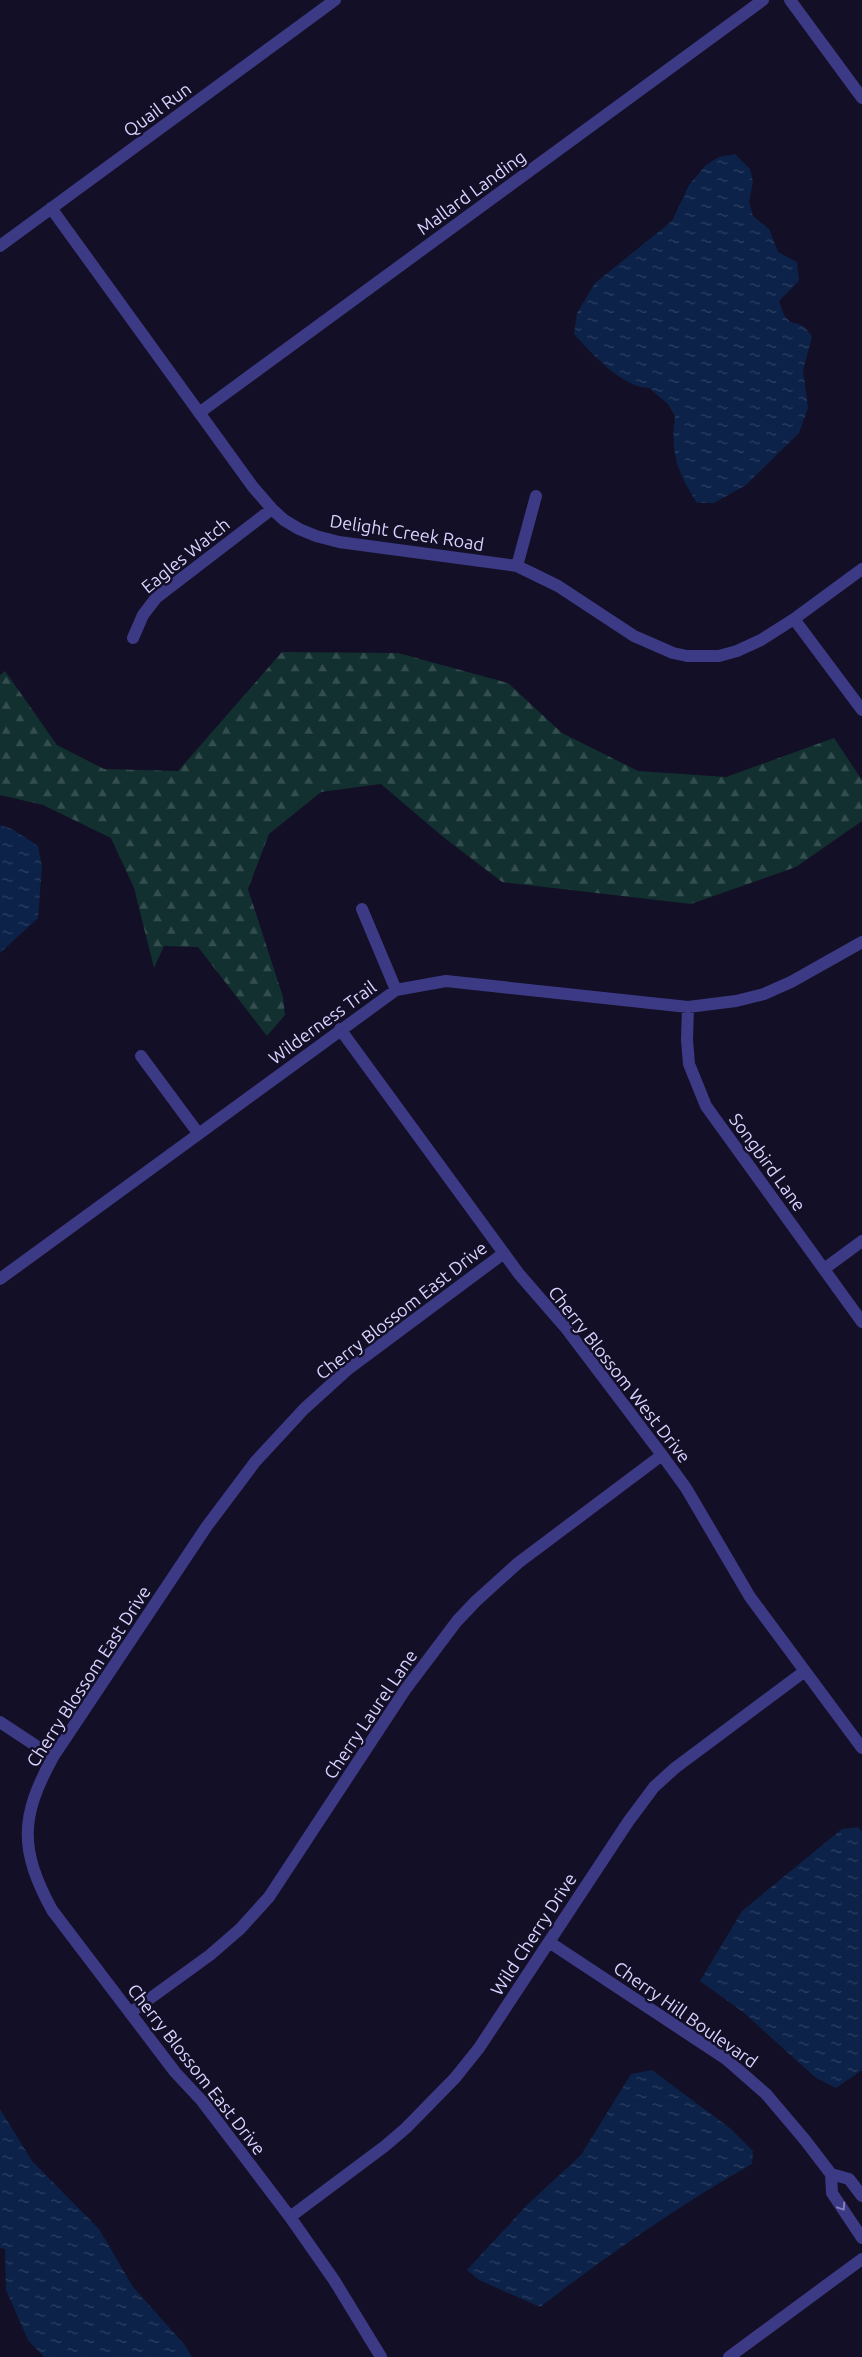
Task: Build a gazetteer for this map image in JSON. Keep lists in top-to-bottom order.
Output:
{
  "streets": {
    "street": [
      "Quail Run",
      "Mallard Landing",
      "Delight Creek Road",
      "Eagles Watch",
      "Wilderness Trail",
      "Songbird Lane",
      "Cherry Blossom East Drive",
      "Cherry Blossom West Drive",
      "Cherry Laurel Lane",
      "Wild Cherry Drive",
      "Cherry Hill Boulevard"
    ]
  },
  "crossings": [
    ["Quail Run", "Delight Creek Road"],
    ["Mallard Landing", "Delight Creek Road"],
    ["Delight Creek Road", "Eagles Watch"],
    ["Wilderness Trail", "Songbird Lane"],
    ["Wilderness Trail", "Cherry Blossom West Drive"],
    ["Cherry Blossom East Drive", "Cherry Blossom West Drive"],
    ["Cherry Blossom East Drive", "Cherry Laurel Lane"],
    ["Cherry Blossom East Drive", "Wild Cherry Drive"],
    ["Cherry Blossom West Drive", "Cherry Laurel Lane"],
    ["Cherry Blossom West Drive", "Wild Cherry Drive"],
    ["Wild Cherry Drive", "Cherry Hill Boulevard"]
  ]
}
